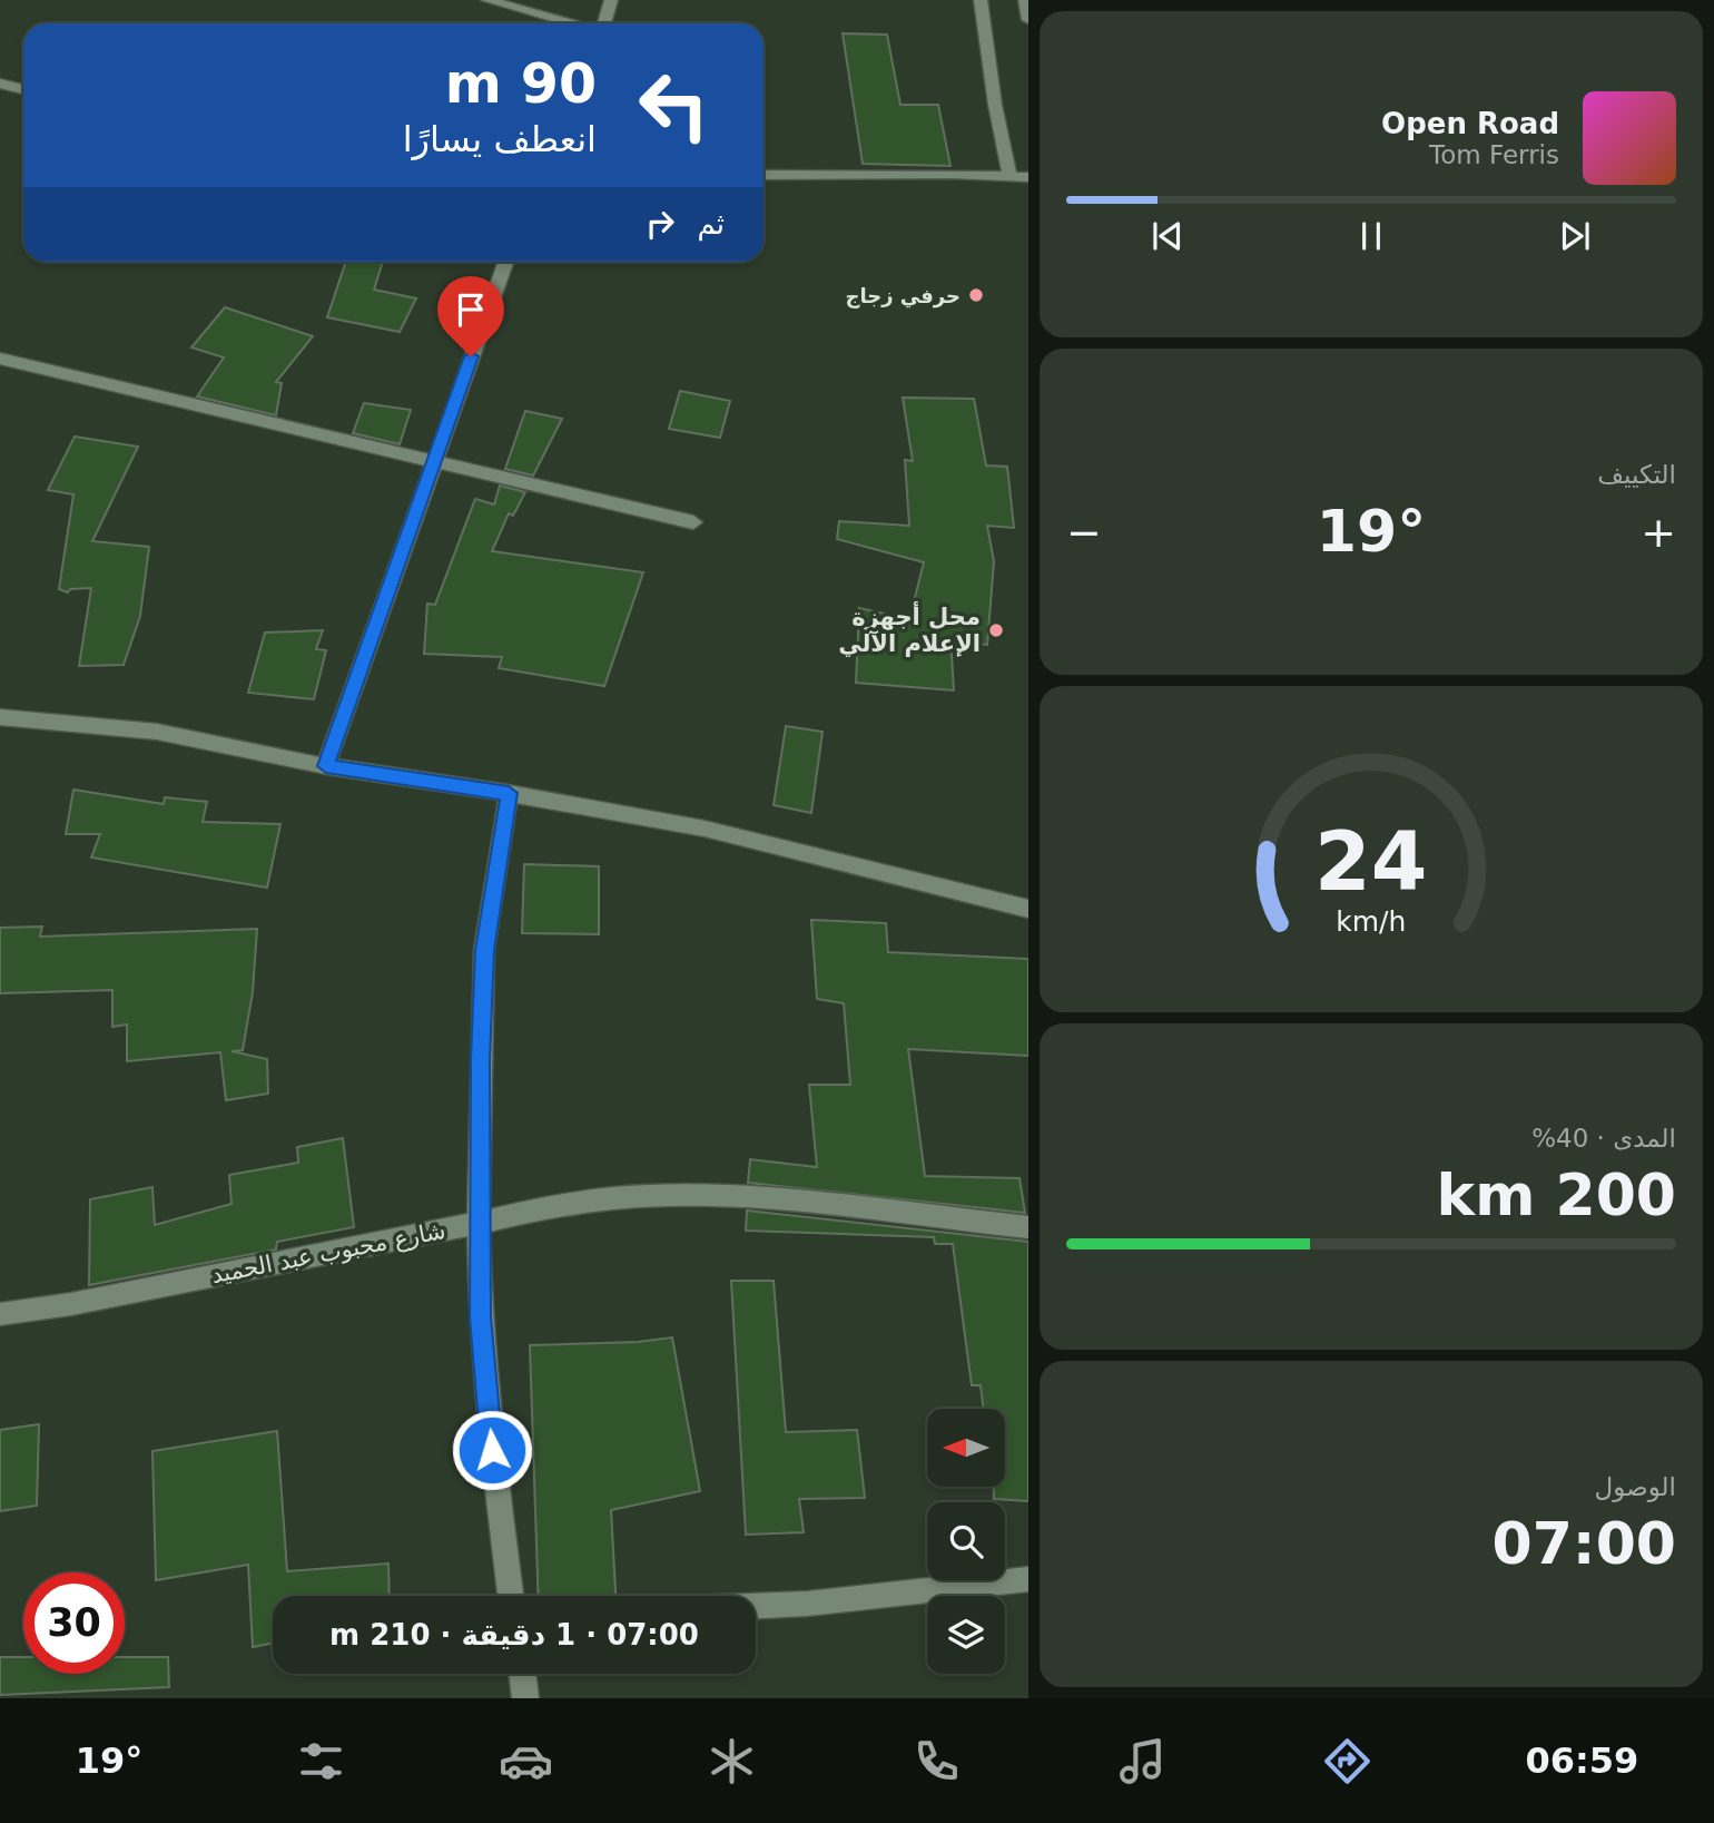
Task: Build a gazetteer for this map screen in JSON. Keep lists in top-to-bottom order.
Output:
{
  "streets": {
    "street": ["شارع محبوب عبد الحميد"]
  },
  "places": ["حرفي زجاج", "محل أجهزة الإعلام الآلي"],
  "north": "left",
  "page": {
    "turn": ["90 m", "انعطف يسارًا"],
    "song": ["Open Road", "Tom Ferris"],
    "then": "ثم",
    "tile": [
      "التكييف",
      ["المدى · 40%", "200 km"],
      ["الوصول", "07:00"]
    ],
    "heat": ["−", "19°", "+"],
    "limit": "30",
    "trip": "07:00 · 1 دقيقة · 210 m",
    "tabs": ["06:59", "19°"],
    "gauge": ["24", "km/h"]
  }
}
